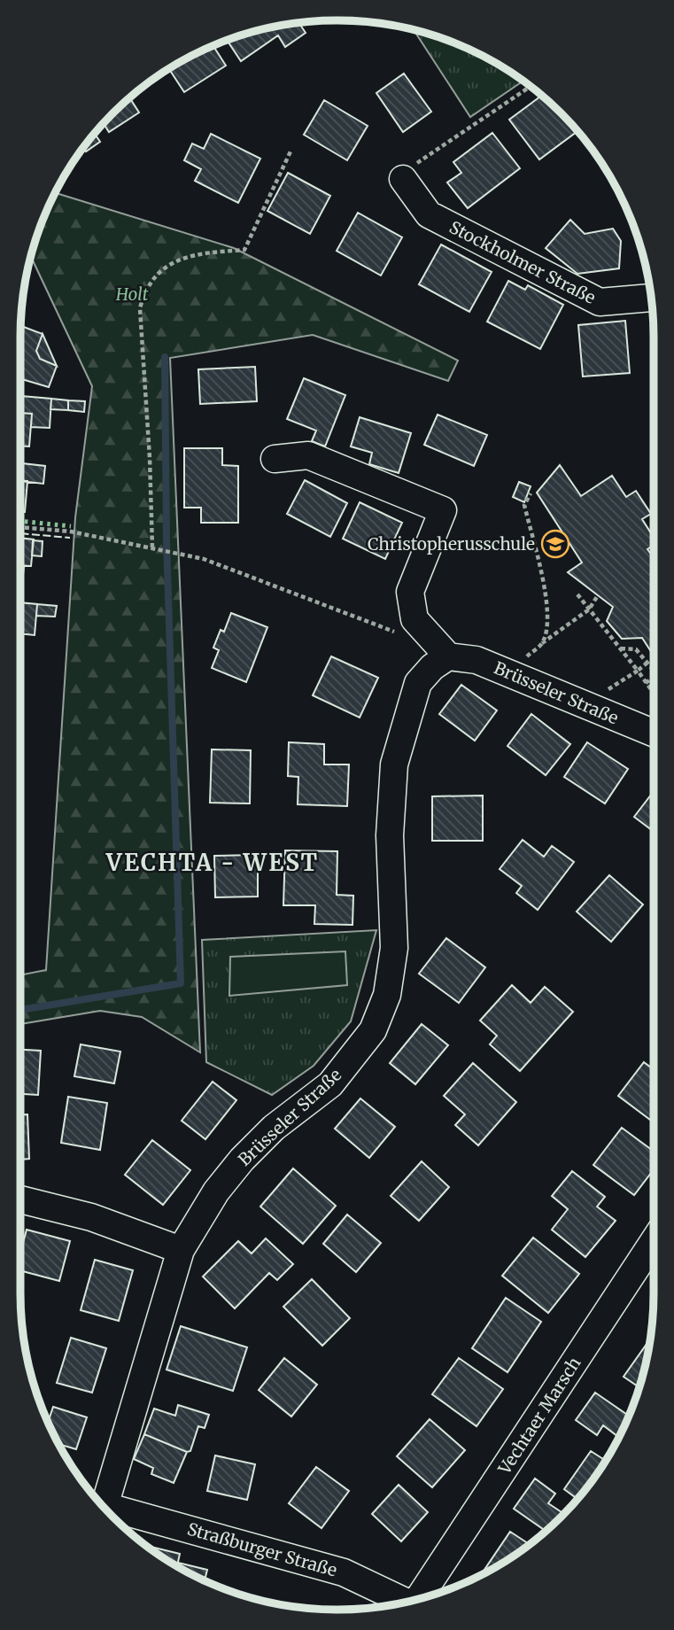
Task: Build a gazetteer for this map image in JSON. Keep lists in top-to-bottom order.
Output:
{
  "streets": {
    "street": [
      "Stockholmer Straße",
      "Brüsseler Straße",
      "Vechtaer Marsch",
      "Straßburger Straße"
    ]
  },
  "districts": ["VECHTA - WEST"],
  "parks": ["Holt"],
  "places": {
    "school or university": ["Christopherusschule"]
  }
}
